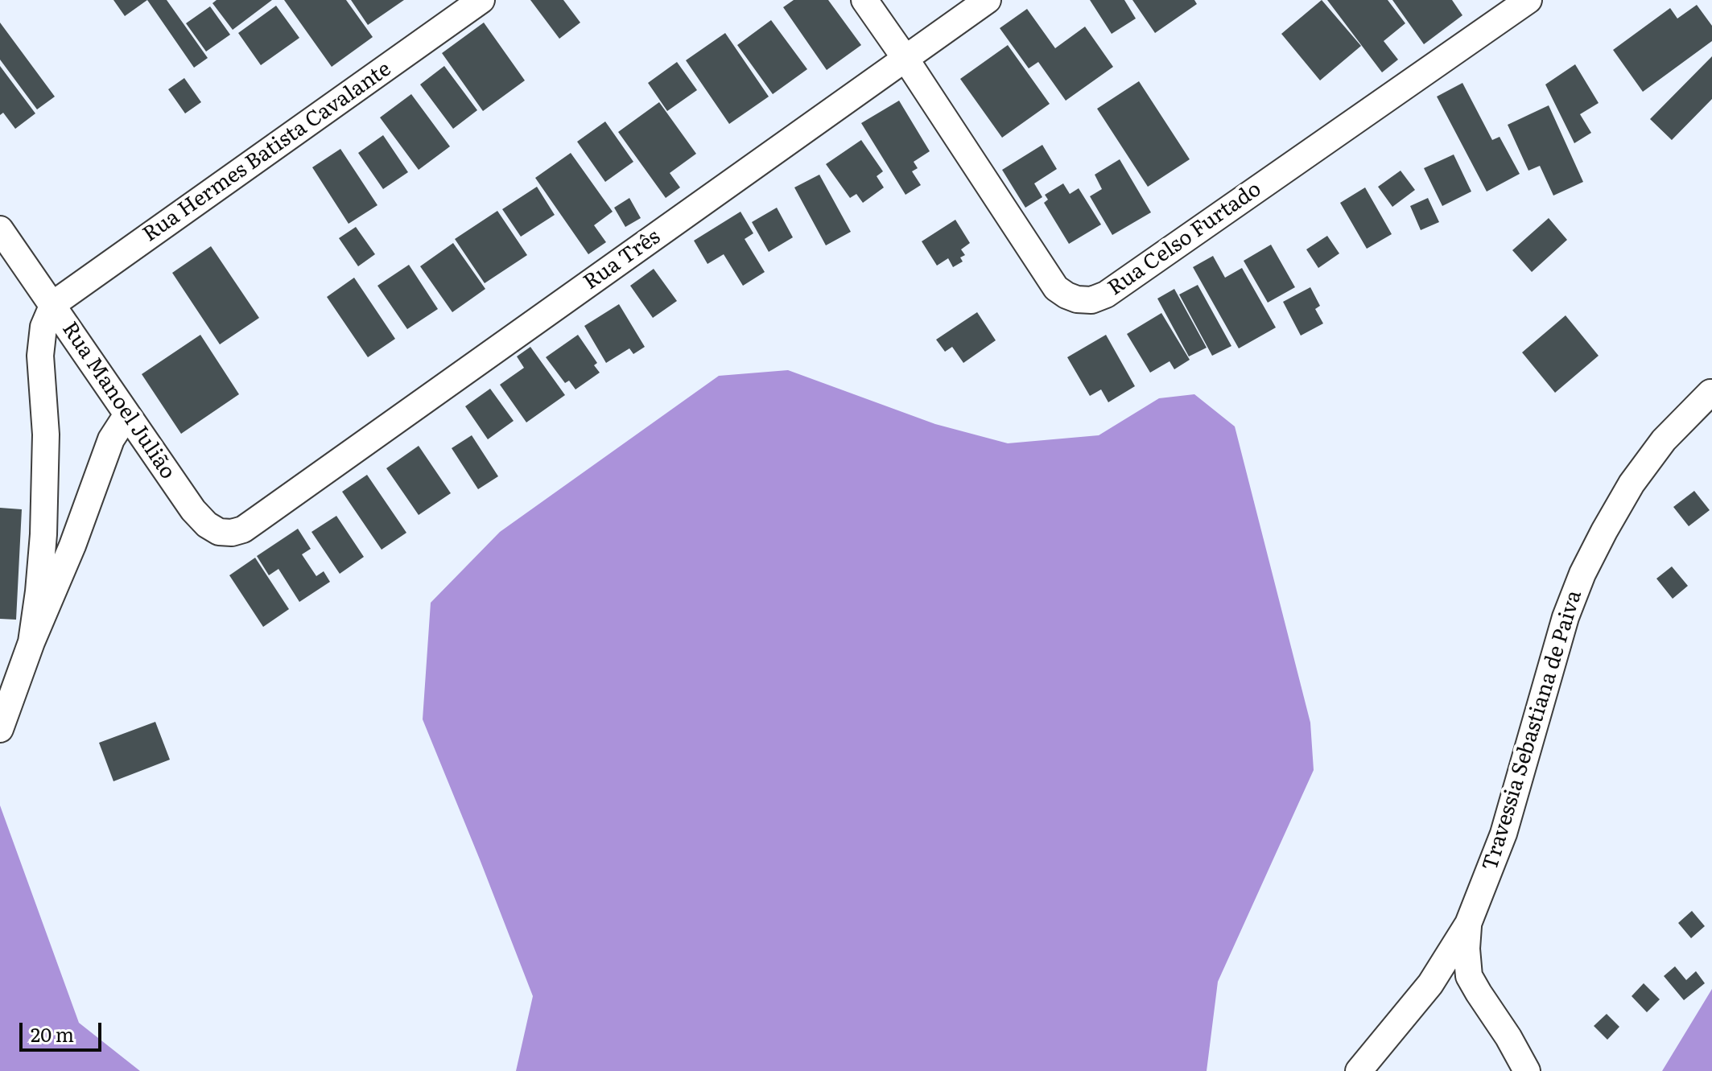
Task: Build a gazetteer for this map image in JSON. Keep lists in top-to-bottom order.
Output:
{
  "streets": {
    "street": [
      "Rua Hermes Batista Cavalante",
      "Rua Celso Furtado",
      "Rua Três",
      "Rua Manoel Julião",
      "Travessia Sebastiana de Paiva"
    ]
  },
  "crossings": [
    ["Rua Hermes Batista Cavalante", "Rua Manoel Julião"],
    ["Rua Celso Furtado", "Rua Três"],
    ["Rua Três", "Rua Manoel Julião"]
  ],
  "scale_bar": "20 m"
}
